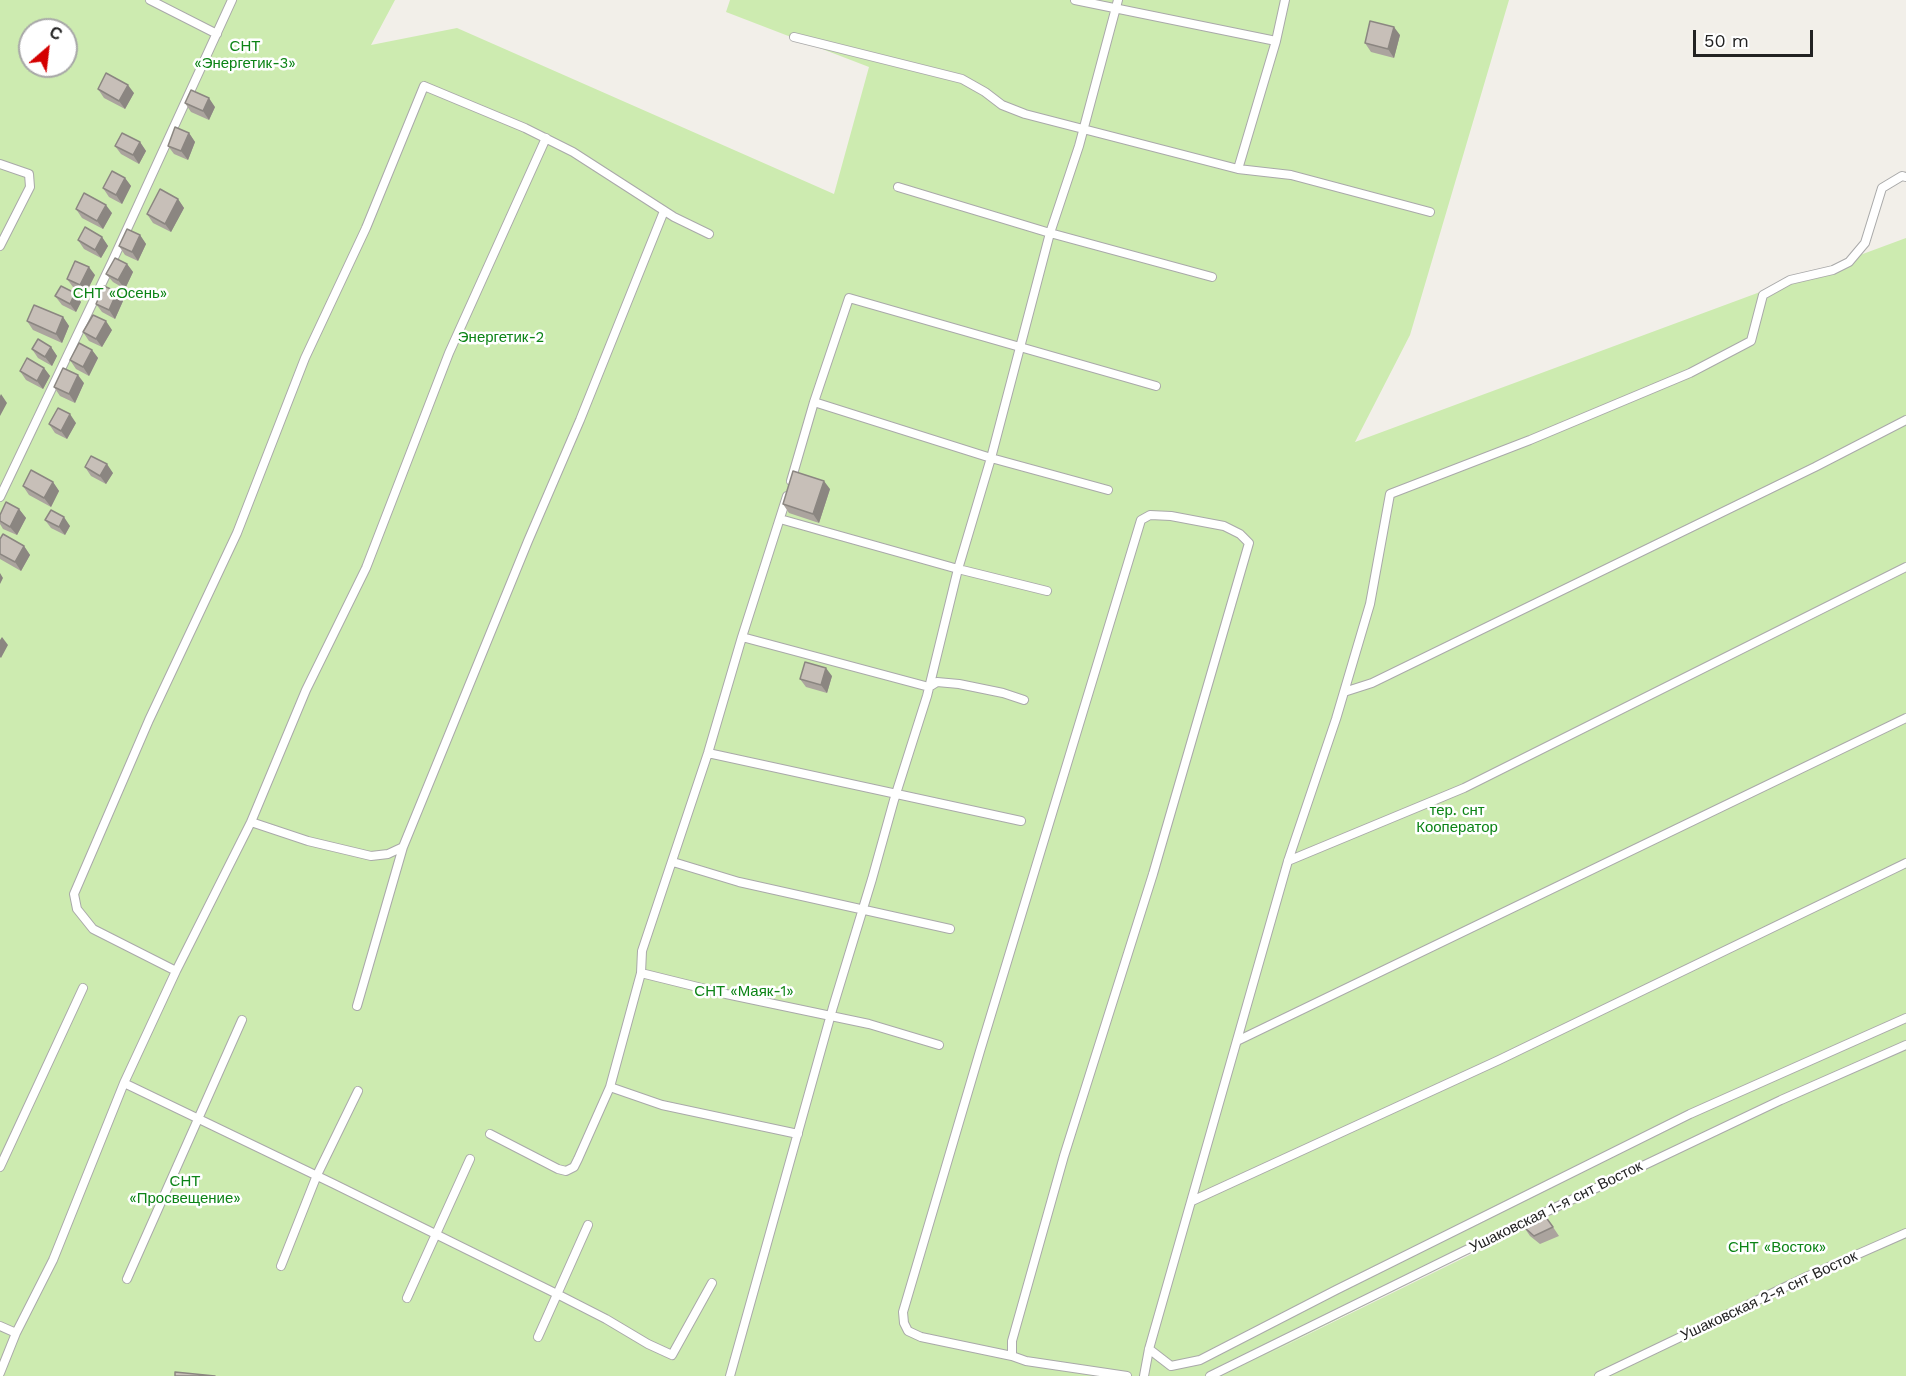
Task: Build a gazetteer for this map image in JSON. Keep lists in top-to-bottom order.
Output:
{
  "streets": {
    "lane": ["Ушаковская 1-я снт Восток", "Ушаковская 2-я снт Восток"]
  },
  "parks": [
    "СНТ «Энергетик-3»",
    "СНТ «Осень»",
    "Энергетик-2",
    "тер. снт Кооператор",
    "СНТ «Маяк-1»",
    "СНТ «Просвещение»",
    "СНТ «Восток»"
  ],
  "scale_bar": "50 m",
  "north": "top right"
}
